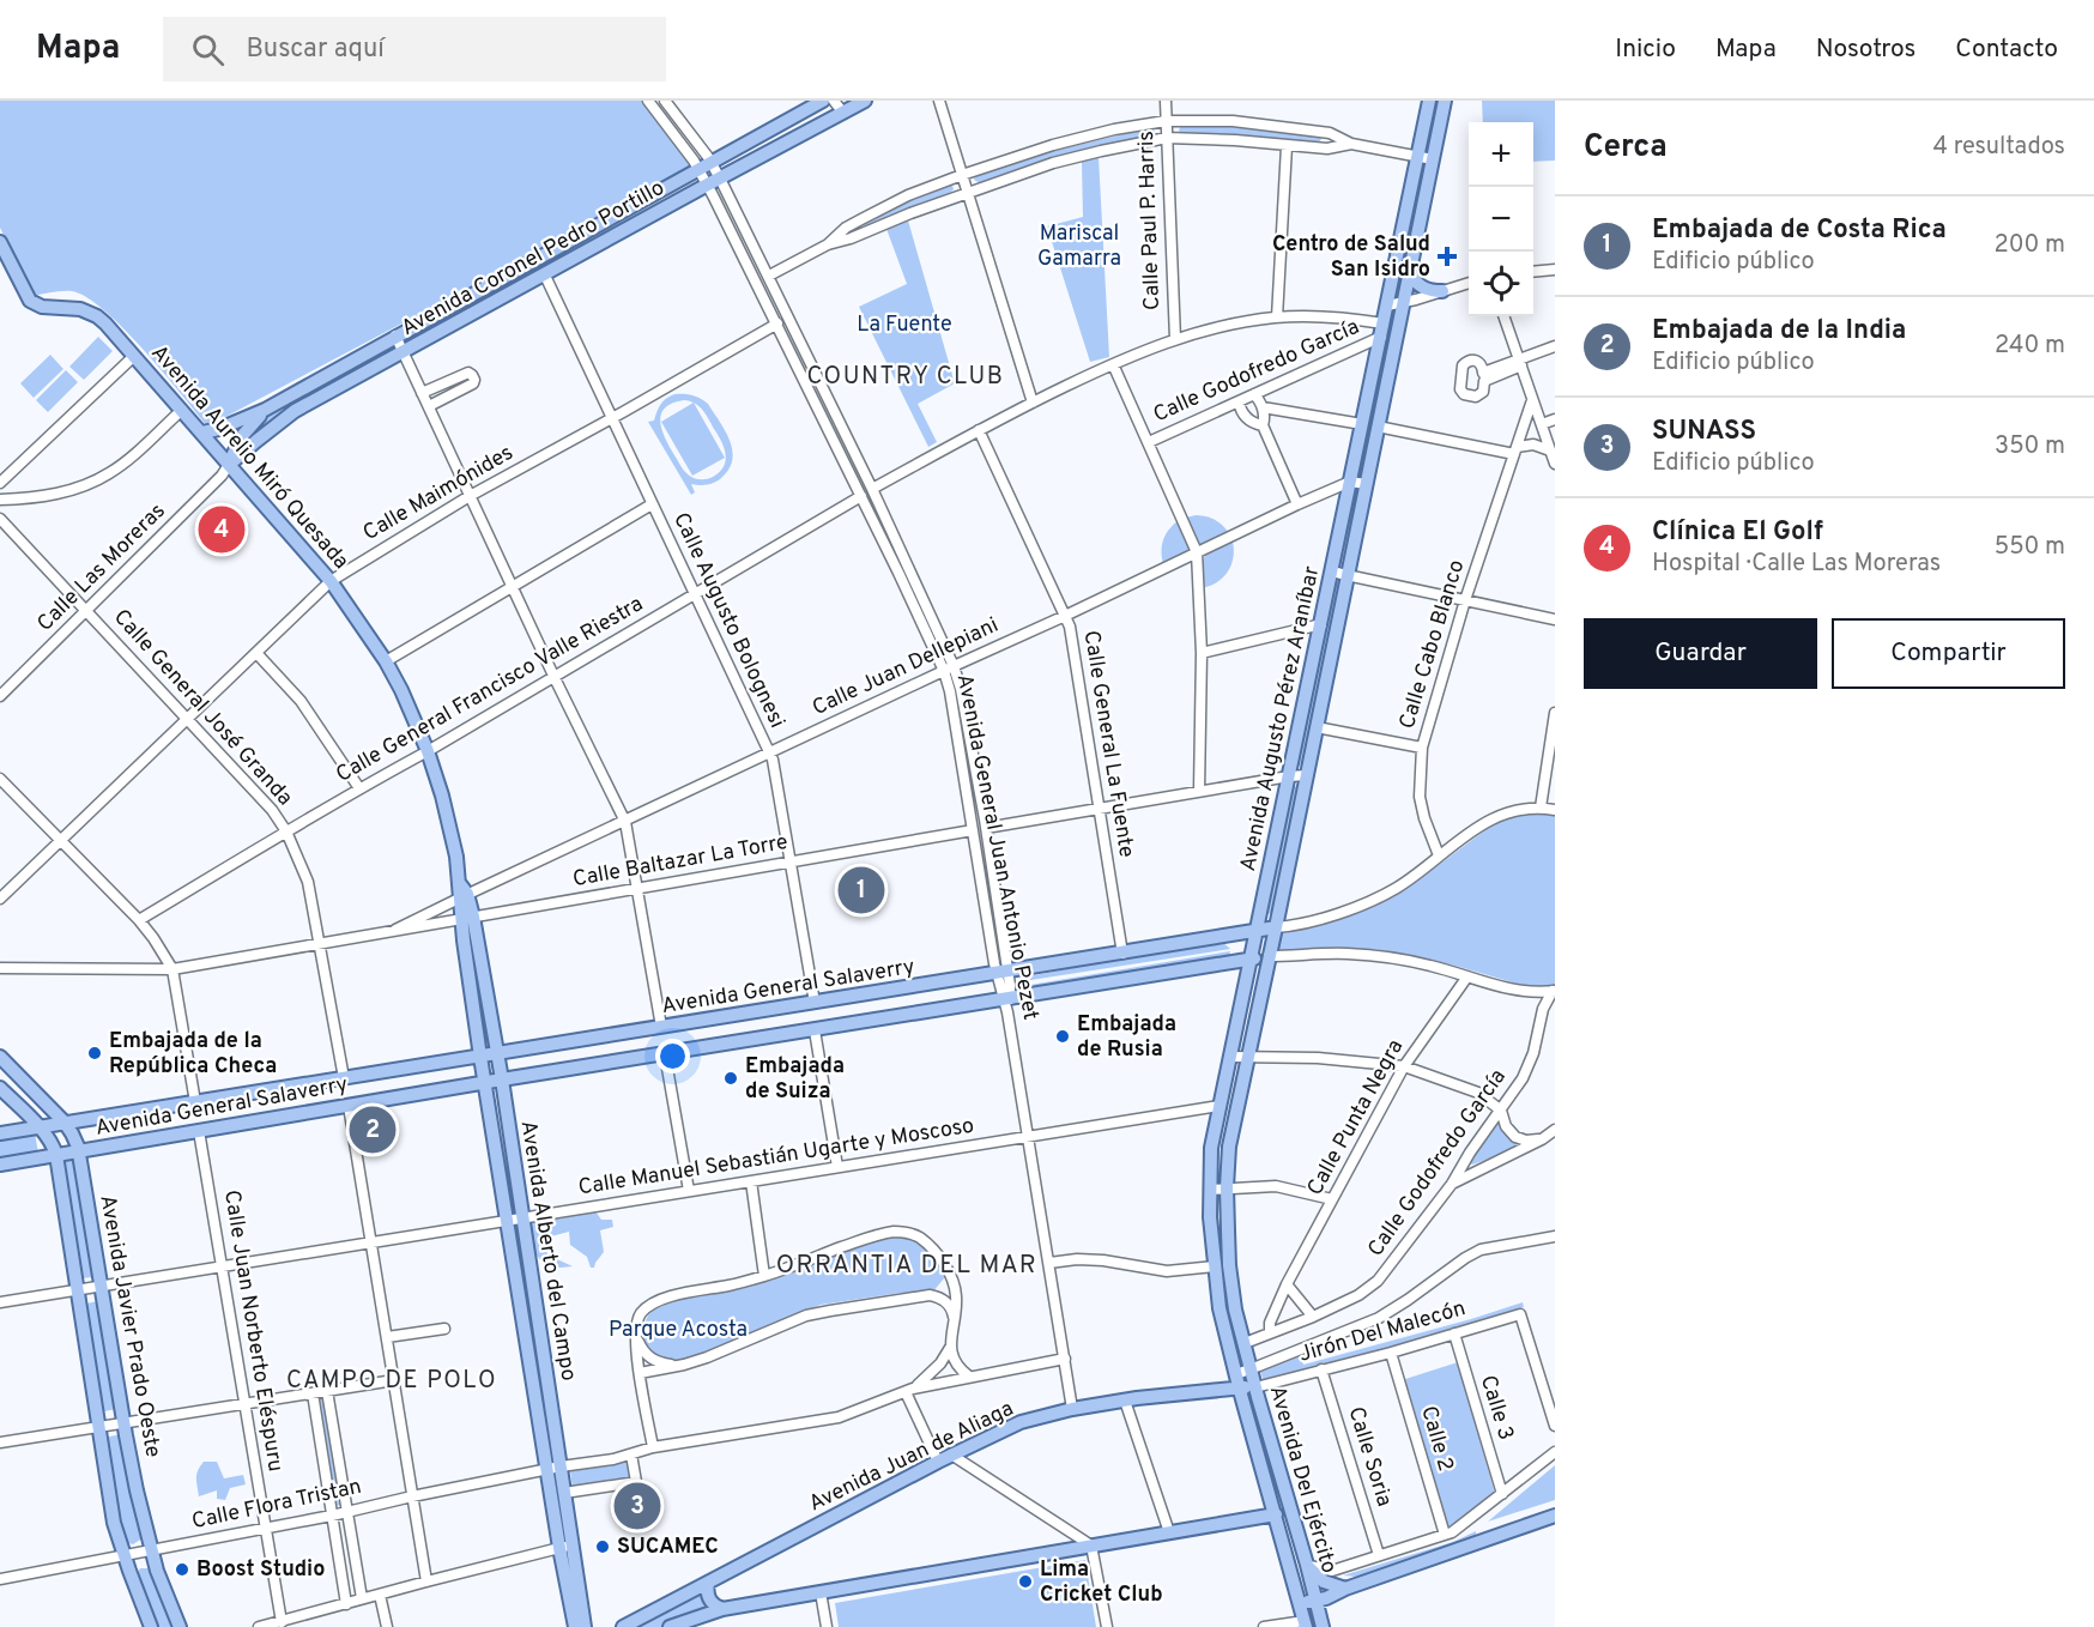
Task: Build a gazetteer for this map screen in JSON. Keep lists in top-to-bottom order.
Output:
{
  "streets": {
    "main road": [
      "Avenida Coronel Pedro Portillo",
      "Avenida Aurelio Miró Quesada",
      "Avenida Augusto Pérez Araníbar",
      "Avenida General Salaverry",
      "Avenida Alberto del Campo",
      "Avenida Javier Prado Oeste",
      "Avenida Juan de Aliaga",
      "Avenida Del Ejército"
    ],
    "street": [
      "Calle Paul P. Harris",
      "Calle Godofredo García",
      "Calle Maimónides",
      "Calle Las Moreras",
      "Calle Augusto Bolognesi",
      "Calle Cabo Blanco",
      "Calle Juan Dellepiani",
      "Calle General Francisco Valle Riestra",
      "Calle General José Granda",
      "Calle General La Fuente",
      "Avenida General Juan Antonio Pezet",
      "Calle Baltazar La Torre",
      "Calle Punta Negra",
      "Calle Manuel Sebastián Ugarte y Moscoso",
      "Calle Juan Norberto Eléspuru",
      "Jirón Del Malecón",
      "Calle 3",
      "Calle 2",
      "Calle Soria",
      "Calle Flora Tristan"
    ]
  },
  "crossings": [
    ["Avenida Coronel Pedro Portillo", "Avenida Aurelio Miró Quesada"],
    ["Avenida Coronel Pedro Portillo", "Calle Las Moreras"],
    ["Avenida Coronel Pedro Portillo", "Calle Augusto Bolognesi"],
    ["Avenida Coronel Pedro Portillo", "Avenida General Juan Antonio Pezet"],
    ["Calle Godofredo García", "Avenida Augusto Pérez Araníbar"],
    ["Calle Godofredo García", "Avenida General Salaverry"],
    ["Calle Godofredo García", "Calle Punta Negra"],
    ["Calle Godofredo García", "Avenida Del Ejército"],
    ["Avenida Aurelio Miró Quesada", "Calle Maimónides"],
    ["Avenida Aurelio Miró Quesada", "Calle Las Moreras"],
    ["Avenida Aurelio Miró Quesada", "Calle General Francisco Valle Riestra"],
    ["Avenida Aurelio Miró Quesada", "Avenida Alberto del Campo"],
    ["Calle Maimónides", "Calle Augusto Bolognesi"],
    ["Calle Maimónides", "Calle General José Granda"],
    ["Calle Maimónides", "Avenida General Juan Antonio Pezet"],
    ["Calle Las Moreras", "Calle General José Granda"],
    ["Calle Augusto Bolognesi", "Calle Juan Dellepiani"],
    ["Calle Augusto Bolognesi", "Calle General Francisco Valle Riestra"],
    ["Calle Augusto Bolognesi", "Calle Baltazar La Torre"],
    ["Calle Augusto Bolognesi", "Avenida General Salaverry"],
    ["Calle Cabo Blanco", "Avenida General Salaverry"],
    ["Calle Juan Dellepiani", "Avenida Augusto Pérez Araníbar"],
    ["Calle Juan Dellepiani", "Calle General La Fuente"],
    ["Calle Juan Dellepiani", "Avenida General Juan Antonio Pezet"],
    ["Calle Juan Dellepiani", "Calle Baltazar La Torre"],
    ["Calle Juan Dellepiani", "Avenida Alberto del Campo"],
    ["Calle General Francisco Valle Riestra", "Calle General José Granda"],
    ["Calle General Francisco Valle Riestra", "Avenida General Juan Antonio Pezet"],
    ["Calle General Francisco Valle Riestra", "Avenida Alberto del Campo"],
    ["Calle General José Granda", "Calle Baltazar La Torre"],
    ["Calle General José Granda", "Avenida General Salaverry"],
    ["Avenida Augusto Pérez Araníbar", "Avenida General Salaverry"],
    ["Avenida Augusto Pérez Araníbar", "Calle Manuel Sebastián Ugarte y Moscoso"],
    ["Avenida Augusto Pérez Araníbar", "Avenida Del Ejército"],
    ["Calle General La Fuente", "Avenida General Salaverry"],
    ["Avenida General Juan Antonio Pezet", "Calle Baltazar La Torre"],
    ["Avenida General Juan Antonio Pezet", "Avenida General Salaverry"],
    ["Avenida General Juan Antonio Pezet", "Calle Manuel Sebastián Ugarte y Moscoso"],
    ["Avenida General Juan Antonio Pezet", "Avenida Juan de Aliaga"],
    ["Calle Baltazar La Torre", "Avenida Alberto del Campo"],
    ["Avenida General Salaverry", "Calle Punta Negra"],
    ["Avenida General Salaverry", "Avenida Alberto del Campo"],
    ["Avenida General Salaverry", "Avenida Javier Prado Oeste"],
    ["Avenida General Salaverry", "Calle Juan Norberto Eléspuru"],
    ["Calle Manuel Sebastián Ugarte y Moscoso", "Avenida Alberto del Campo"],
    ["Calle Manuel Sebastián Ugarte y Moscoso", "Avenida Javier Prado Oeste"],
    ["Calle Manuel Sebastián Ugarte y Moscoso", "Calle Juan Norberto Eléspuru"],
    ["Avenida Alberto del Campo", "Calle Flora Tristan"],
    ["Avenida Javier Prado Oeste", "Calle Flora Tristan"],
    ["Calle Juan Norberto Eléspuru", "Calle Flora Tristan"],
    ["Jirón Del Malecón", "Calle 3"],
    ["Jirón Del Malecón", "Calle 2"],
    ["Jirón Del Malecón", "Avenida Juan de Aliaga"],
    ["Jirón Del Malecón", "Calle Soria"],
    ["Jirón Del Malecón", "Avenida Del Ejército"],
    ["Avenida Juan de Aliaga", "Avenida Del Ejército"]
  ],
  "districts": ["COUNTRY CLUB", "ORRANTIA DEL MAR", "CAMPO DE POLO"],
  "parks": ["Mariscal Gamarra", "La Fuente", "Parque Acosta"],
  "places": {
    "health": ["Centro de Salud San Isidro"],
    "other": [
      "Embajada de Rusia",
      "Embajada de la República Checa",
      "Embajada de Suiza",
      "SUCAMEC",
      "Boost Studio",
      "Lima Cricket Club"
    ]
  },
  "page": {
    "header": "Mapa",
    "search": "Buscar aquí",
    "nav": [
      "Inicio",
      "Mapa",
      "Nosotros",
      "Contacto"
    ],
    "heading": ["Cerca", "4 resultados"],
    "map_buttons": ["+", "−"],
    "list": [
      {
        "mark": "1",
        "name": "Embajada de Costa Rica",
        "note": "Edificio público",
        "value": "200 m"
      },
      {
        "mark": "2",
        "name": "Embajada de la India",
        "note": "Edificio público",
        "value": "240 m"
      },
      {
        "mark": "3",
        "name": "SUNASS",
        "note": "Edificio público",
        "value": "350 m"
      },
      {
        "mark": "4",
        "name": "Clínica El Golf",
        "note": "Hospital · Calle Las Moreras",
        "value": "550 m"
      }
    ],
    "pins": [
      "4",
      "1",
      "2",
      "3"
    ],
    "buttons": ["Guardar", "Compartir"]
  }
}
